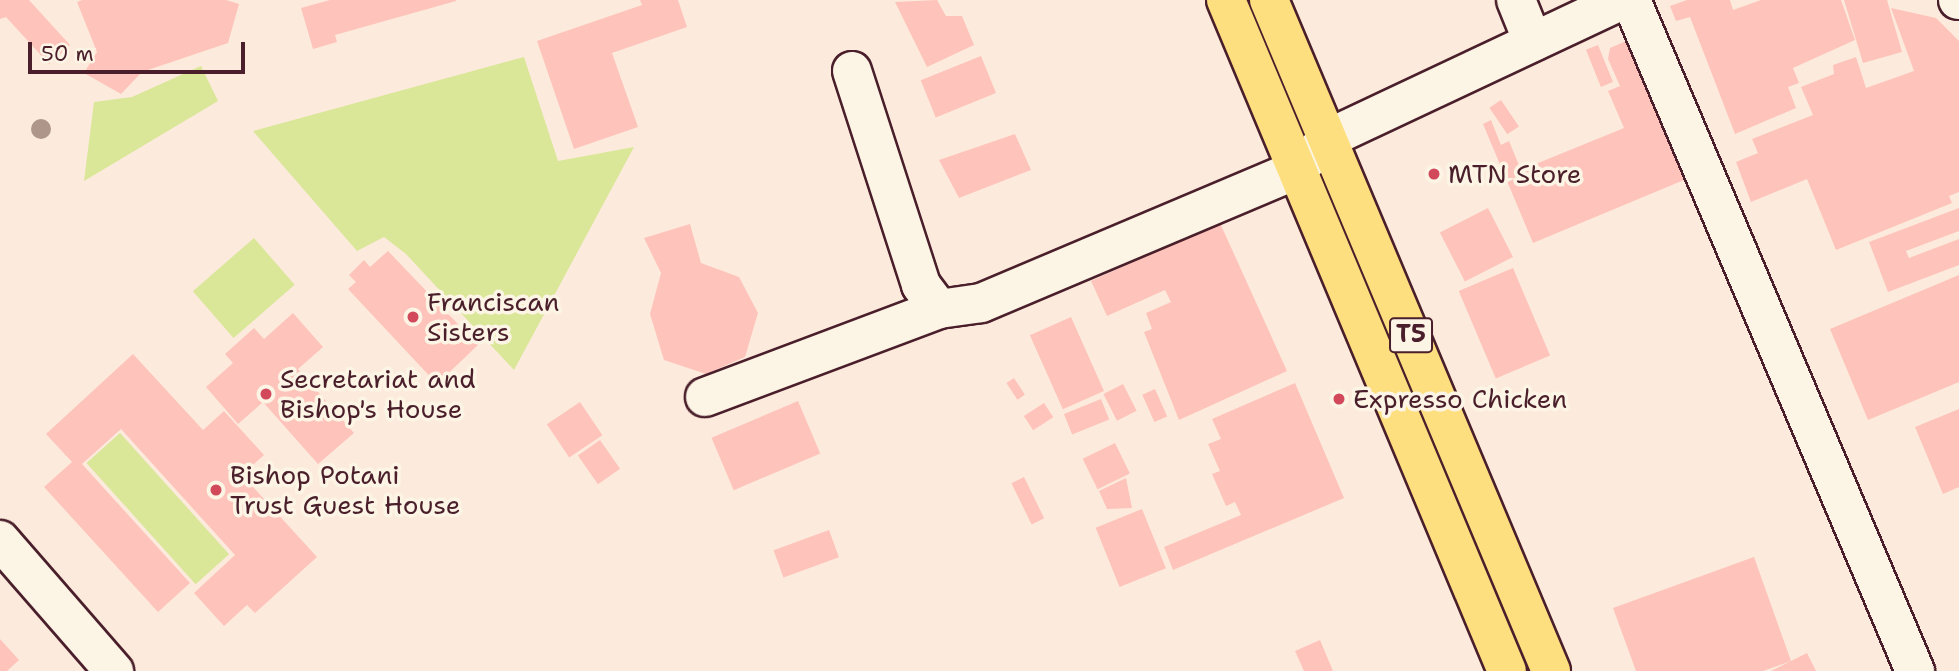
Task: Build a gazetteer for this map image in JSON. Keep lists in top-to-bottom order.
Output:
{
  "streets": {
    "highway": ["T5"]
  },
  "places": [
    "MTN Store",
    "Franciscan Sisters",
    "Secretariat and Bishop's House",
    "Expresso Chicken",
    "Bishop Potani Trust Guest House"
  ],
  "scale_bar": "50 m"
}
